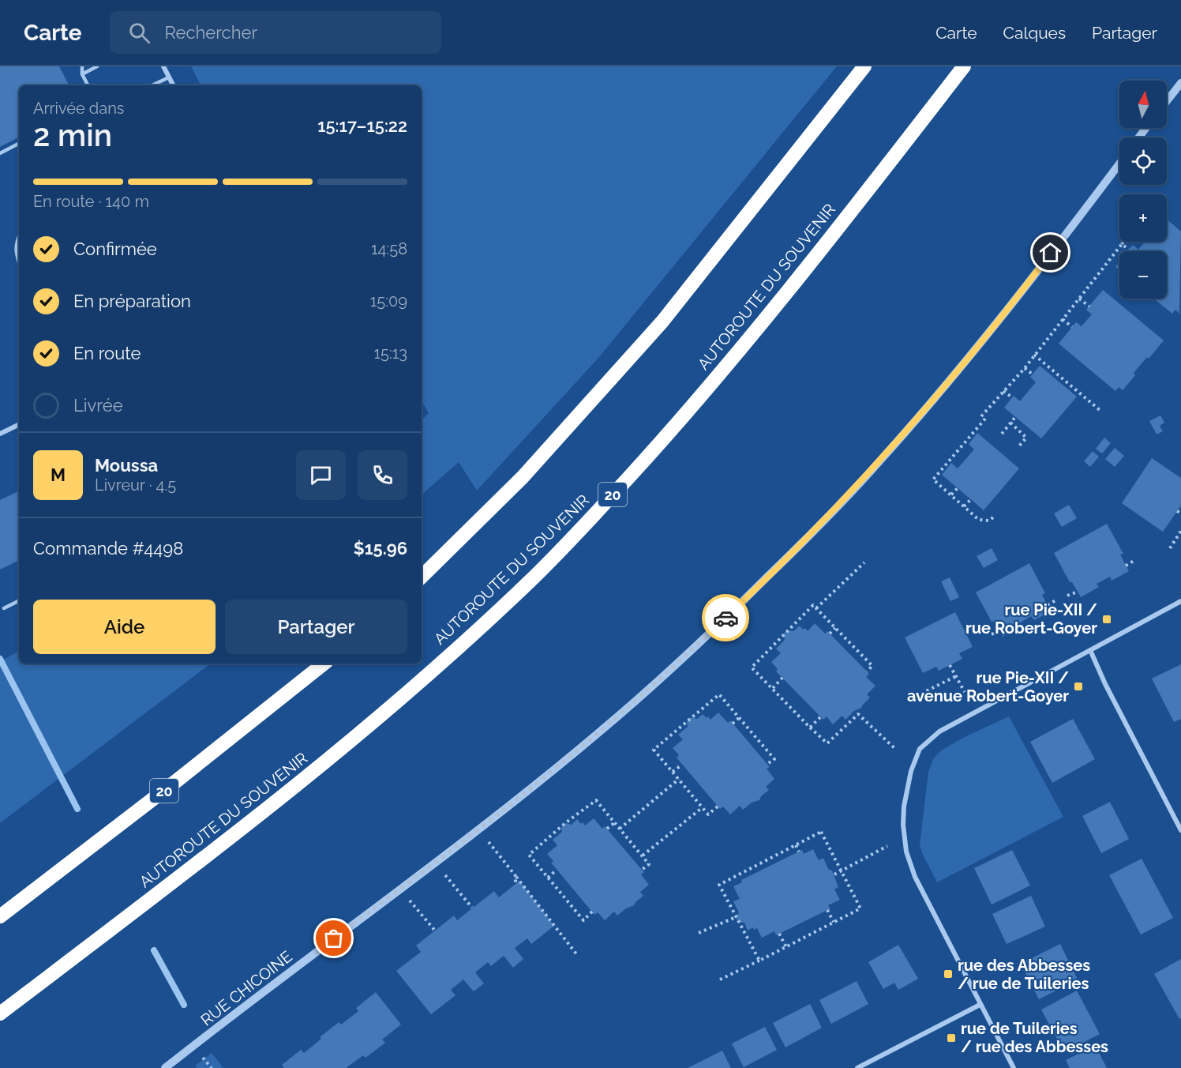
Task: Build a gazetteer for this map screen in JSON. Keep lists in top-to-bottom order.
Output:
{
  "streets": {
    "highway": ["AUTOROUTE DU SOUVENIR", "20"],
    "street": ["RUE CHICOINE"]
  },
  "places": {
    "transit": [
      "rue Pie-XII / rue Robert-Goyer",
      "rue Pie-XII / avenue Robert-Goyer",
      "rue des Abbesses / rue de Tuileries",
      "rue de Tuileries / rue des Abbesses"
    ]
  },
  "north": "top",
  "page": {
    "header": "Carte",
    "search": "Rechercher",
    "nav": ["Carte", "Calques", "Partager"],
    "map_buttons": ["+", "−"],
    "heading": ["2 min", "Arrivée dans", "15:17–15:22"],
    "panel": [
      "Moussa",
      "Livreur · 4.5",
      "Commande #4498",
      "$15.96"
    ],
    "bar": "En route · 140 m",
    "list": [
      ["Confirmée", "14:58"],
      ["En préparation", "15:09"],
      ["En route", "15:13"],
      "Livrée"
    ],
    "round": "M",
    "buttons": ["Aide", "Partager"]
  }
}
